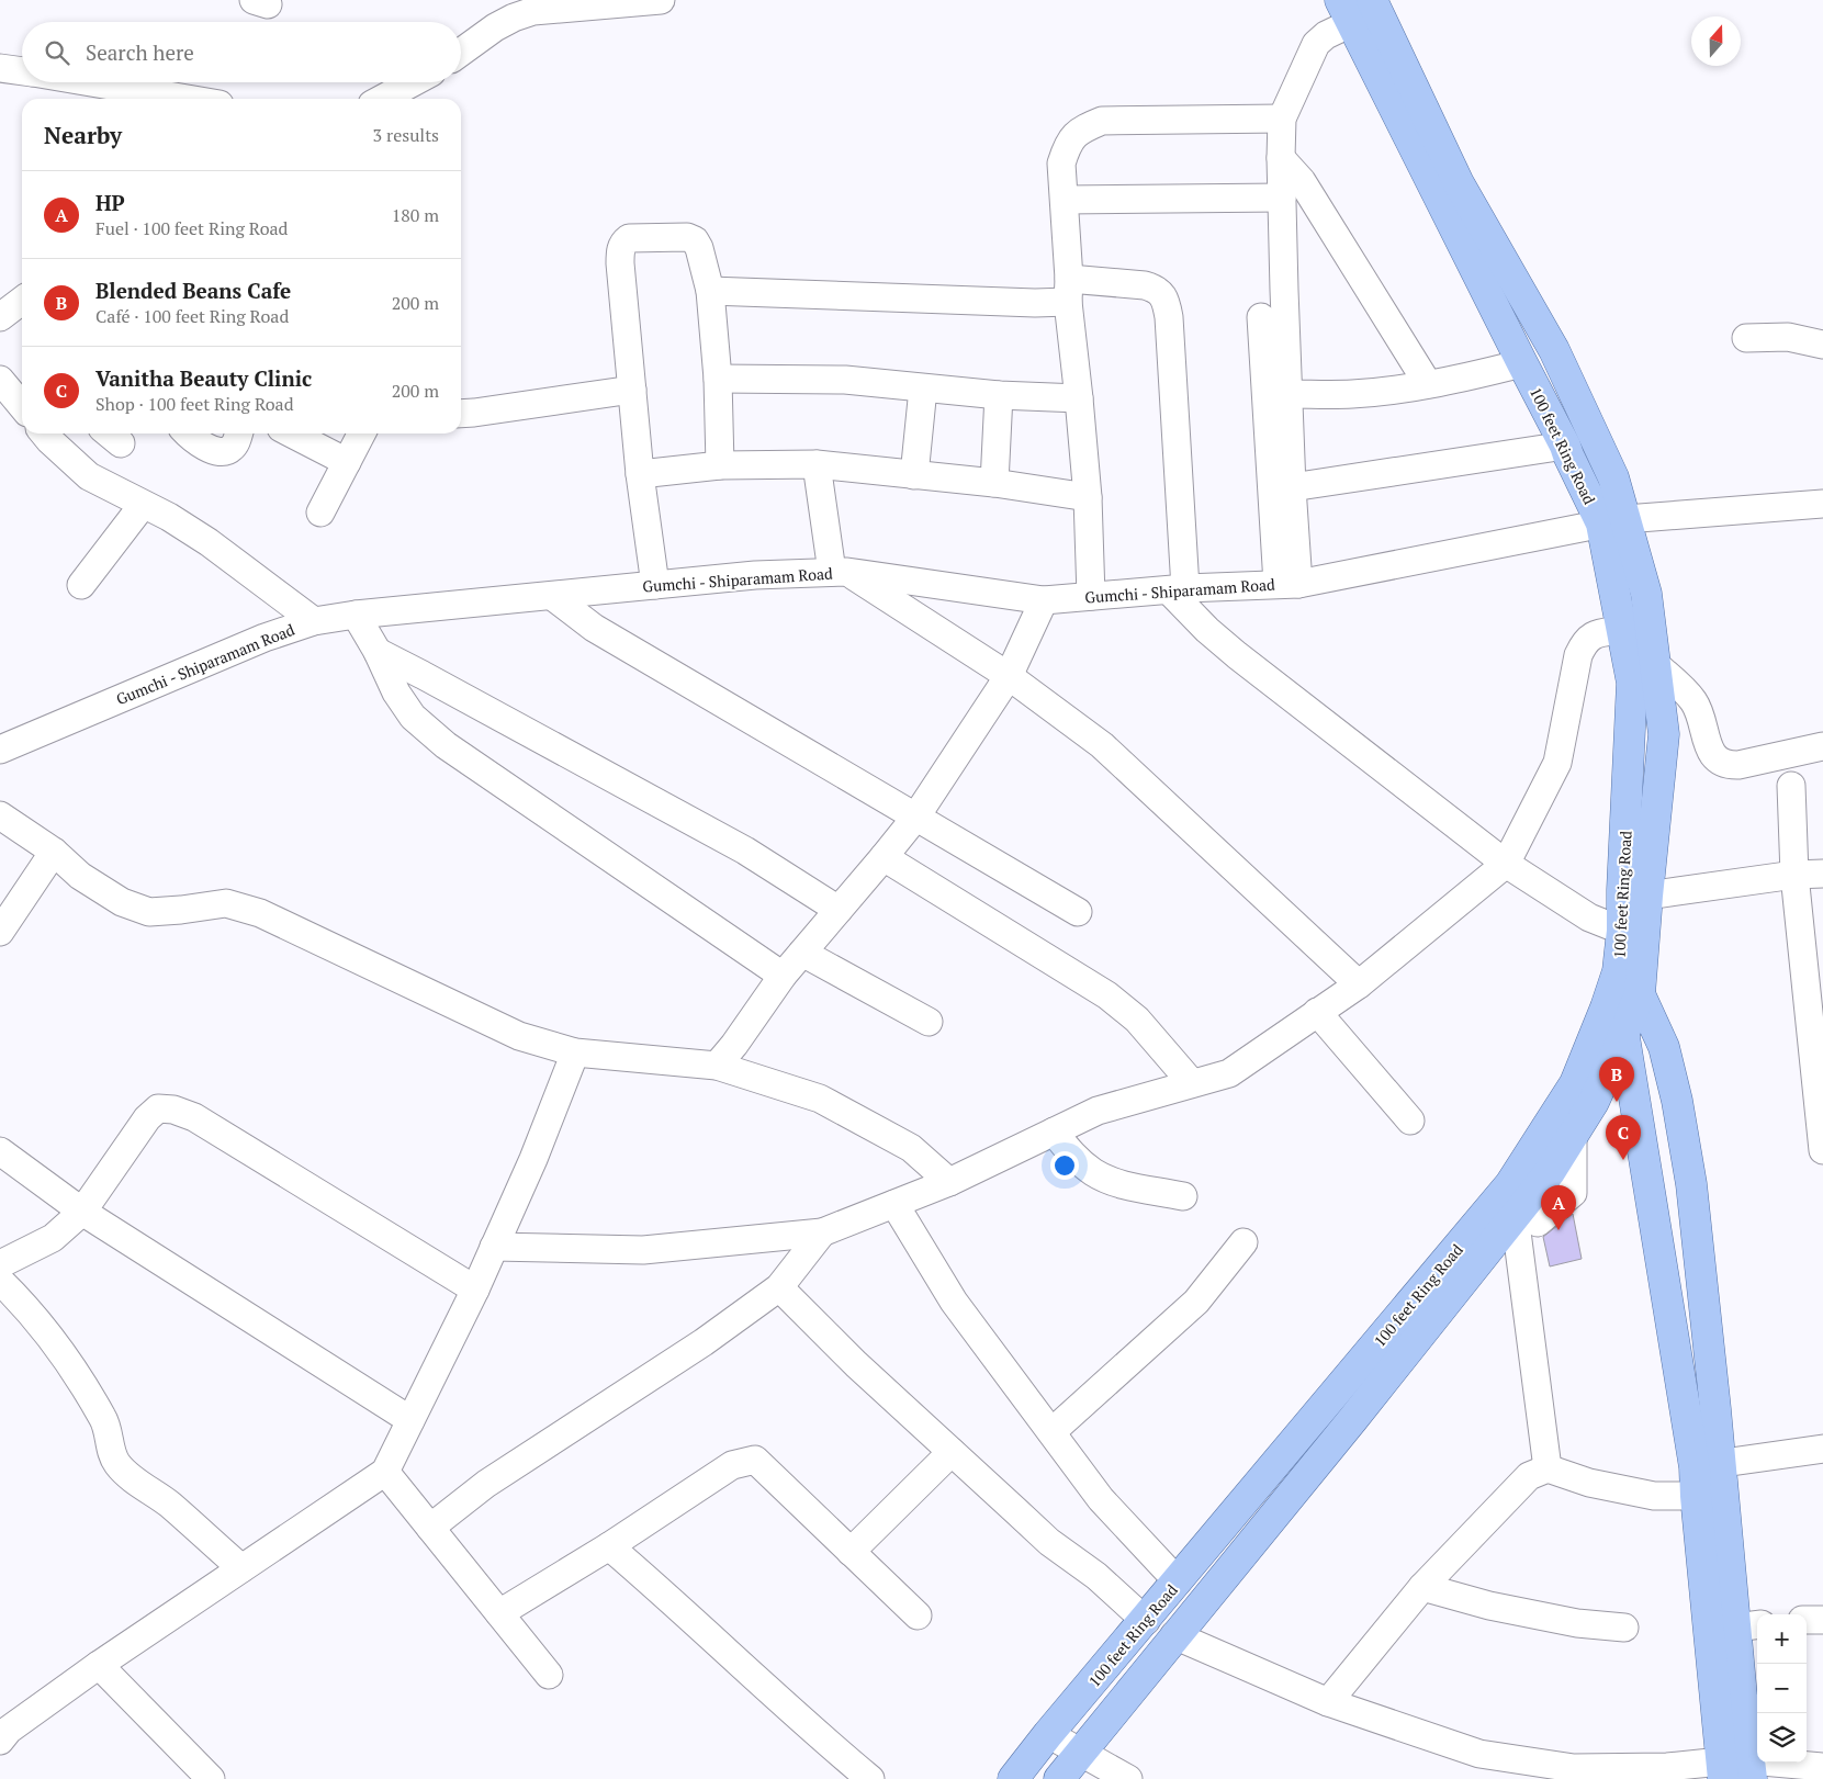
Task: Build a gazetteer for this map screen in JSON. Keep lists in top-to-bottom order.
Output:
{
  "streets": {
    "main road": ["100 feet Ring Road"],
    "street": ["Gumchi - Shiparamam Road"]
  },
  "crossings": [
    ["100 feet Ring Road", "Gumchi - Shiparamam Road"]
  ],
  "north": "top",
  "page": {
    "search": "Search here",
    "heading": ["Nearby", "3 results"],
    "list": [
      {
        "mark": "A",
        "name": "HP",
        "note": "Fuel · 100 feet Ring Road",
        "value": "180 m"
      },
      {
        "mark": "B",
        "name": "Blended Beans Cafe",
        "note": "Café · 100 feet Ring Road",
        "value": "200 m"
      },
      {
        "mark": "C",
        "name": "Vanitha Beauty Clinic",
        "note": "Shop · 100 feet Ring Road",
        "value": "200 m"
      }
    ],
    "pins": ["B", "C", "A"],
    "map_buttons": ["+", "−"]
  }
}
